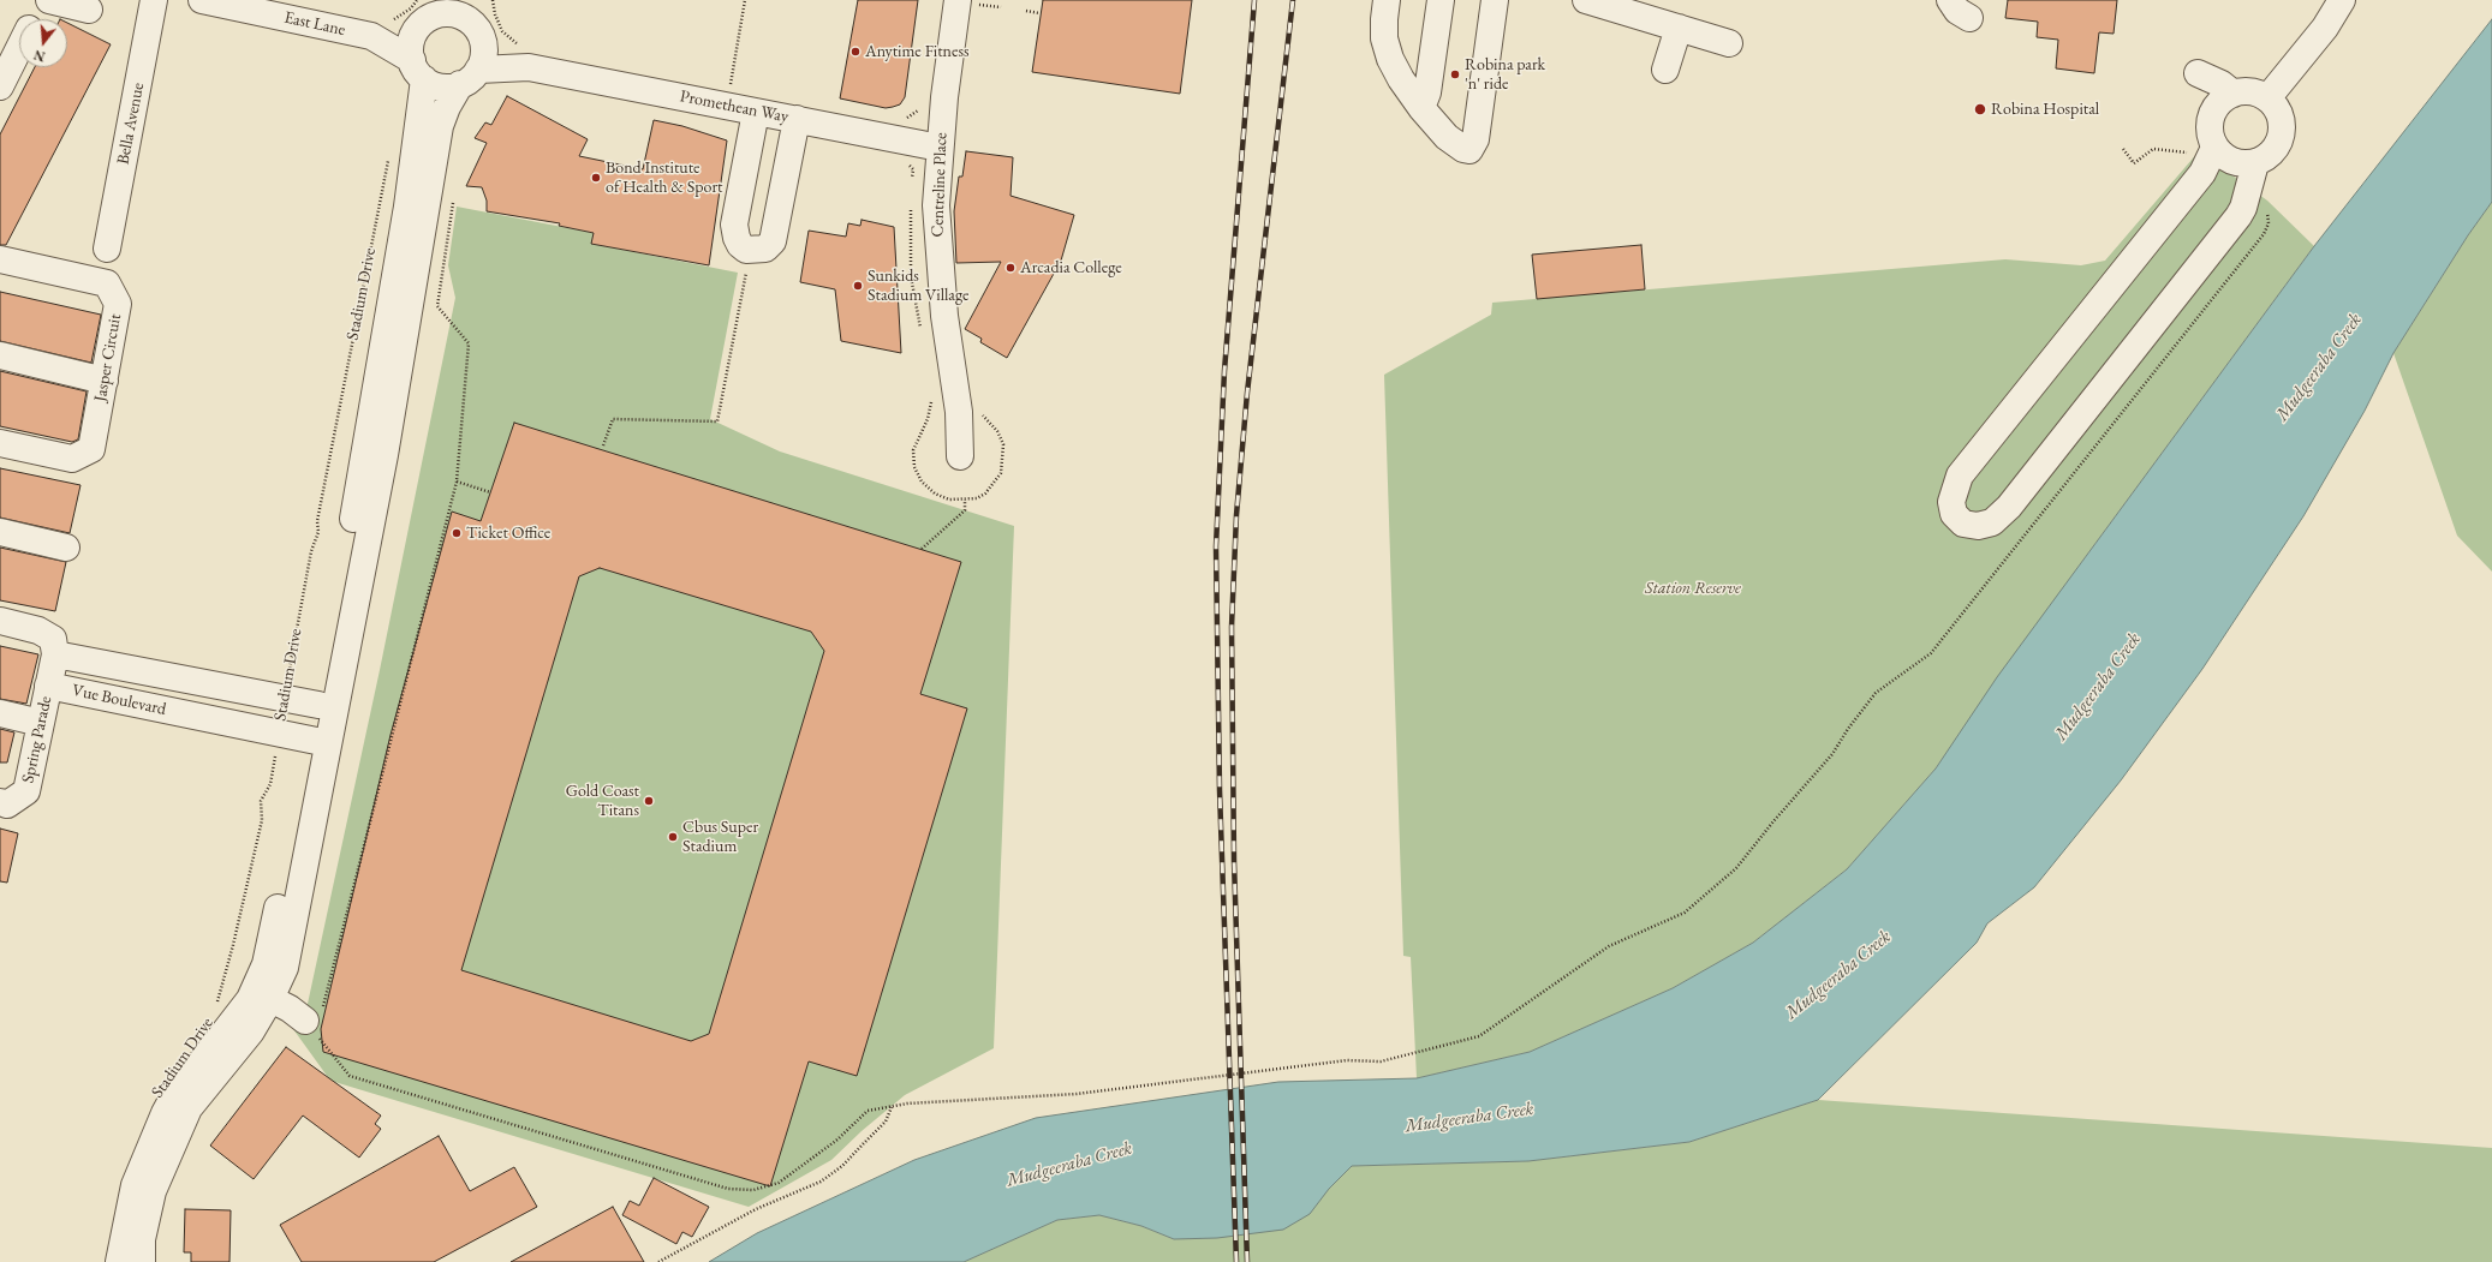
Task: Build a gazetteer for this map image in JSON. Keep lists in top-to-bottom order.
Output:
{
  "streets": {
    "street": [
      "East Lane",
      "Promethean Way",
      "Bella Avenue",
      "Centreline Place",
      "Stadium Drive",
      "Jasper Circuit",
      "Vue Boulevard",
      "Spring Parade"
    ]
  },
  "crossings": [
    ["Promethean Way", "Centreline Place"],
    ["Stadium Drive", "Vue Boulevard"],
    ["Vue Boulevard", "Spring Parade"]
  ],
  "water": ["Mudgeeraba Creek"],
  "parks": ["Station Reserve"],
  "places": [
    "Anytime Fitness",
    "Robina park 'n' ride",
    "Robina Hospital",
    "Bond Institute of Health & Sport",
    "Arcadia College",
    "Sunkids Stadium Village",
    "Ticket Office",
    "Gold Coast Titans",
    "Cbus Super Stadium"
  ],
  "north": "bottom"
}
